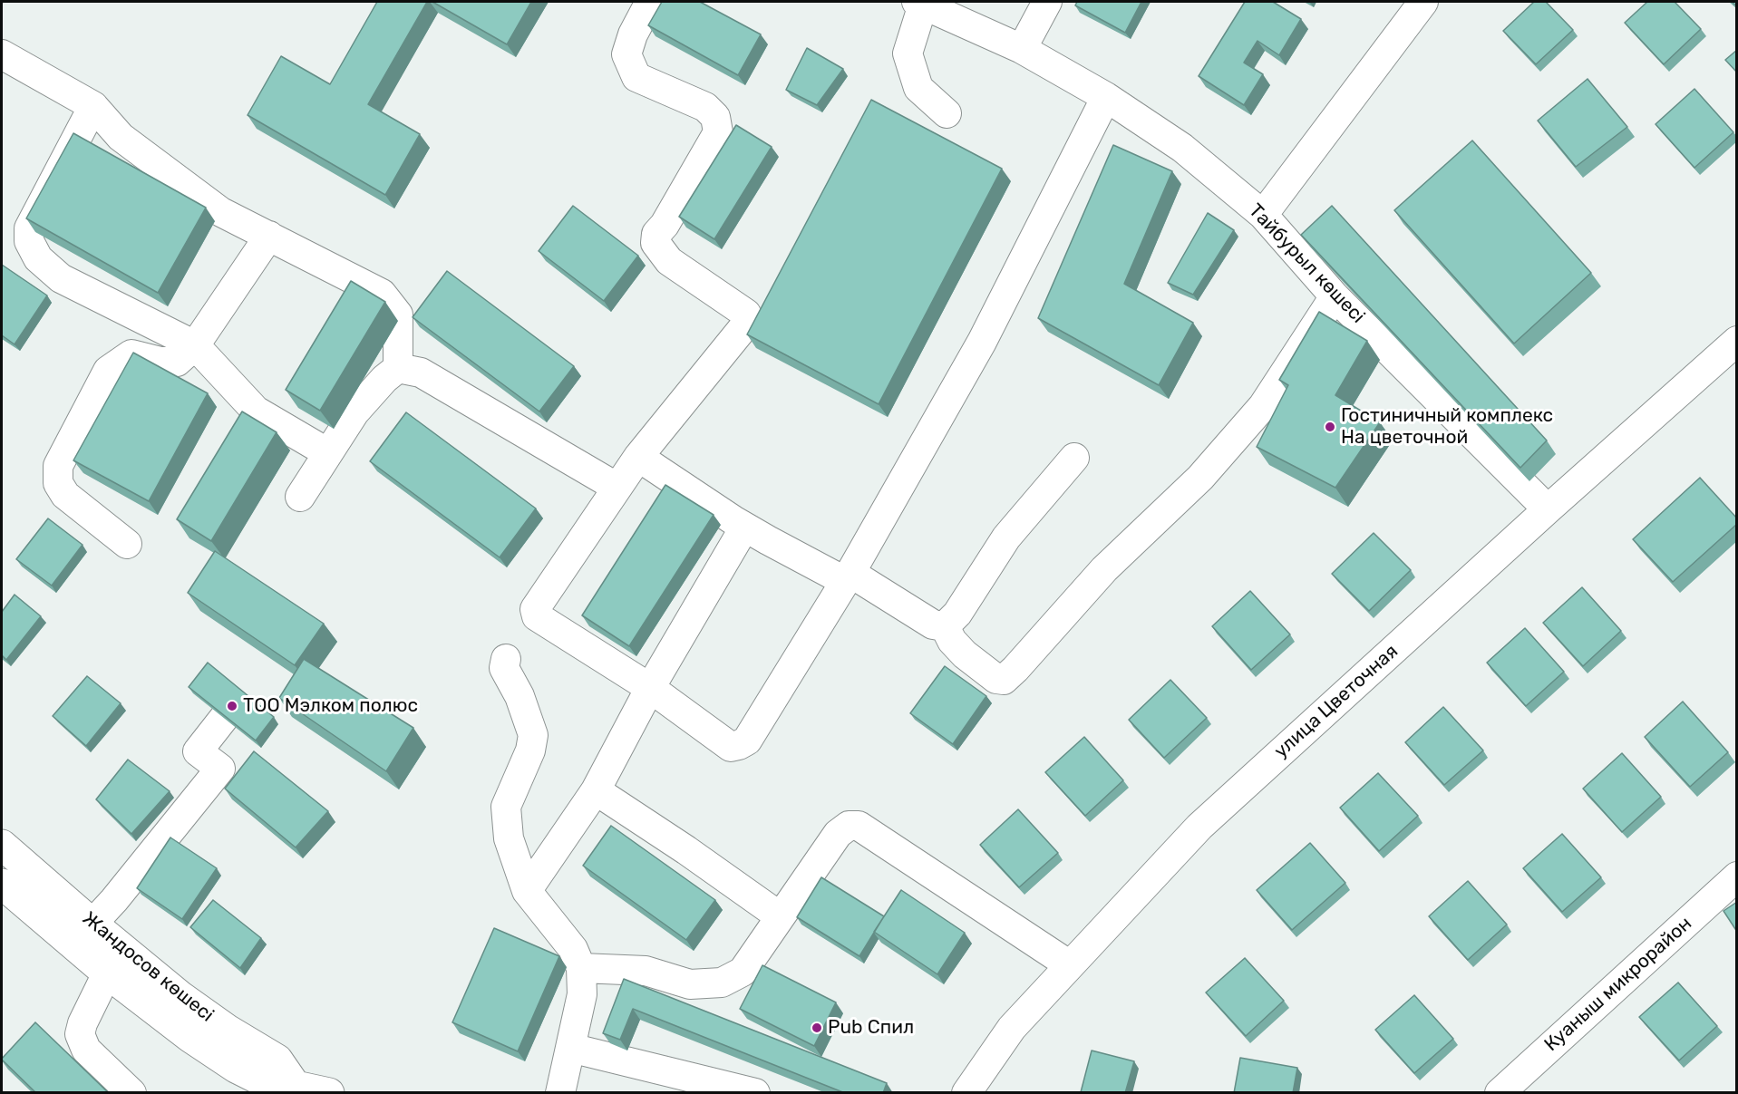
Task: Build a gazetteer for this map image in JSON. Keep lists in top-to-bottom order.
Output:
{
  "streets": {
    "main road": ["Жандосов көшесі"],
    "street": ["Тайбурыл көшесі", "улица Цветочная", "Куаныш микрорайон"]
  },
  "crossings": [
    ["Тайбурыл көшесі", "улица Цветочная"]
  ],
  "places": ["Гостиничный комплекс На цветочной", "ТОО Мэлком полюс", "Pub Спил"]
}
